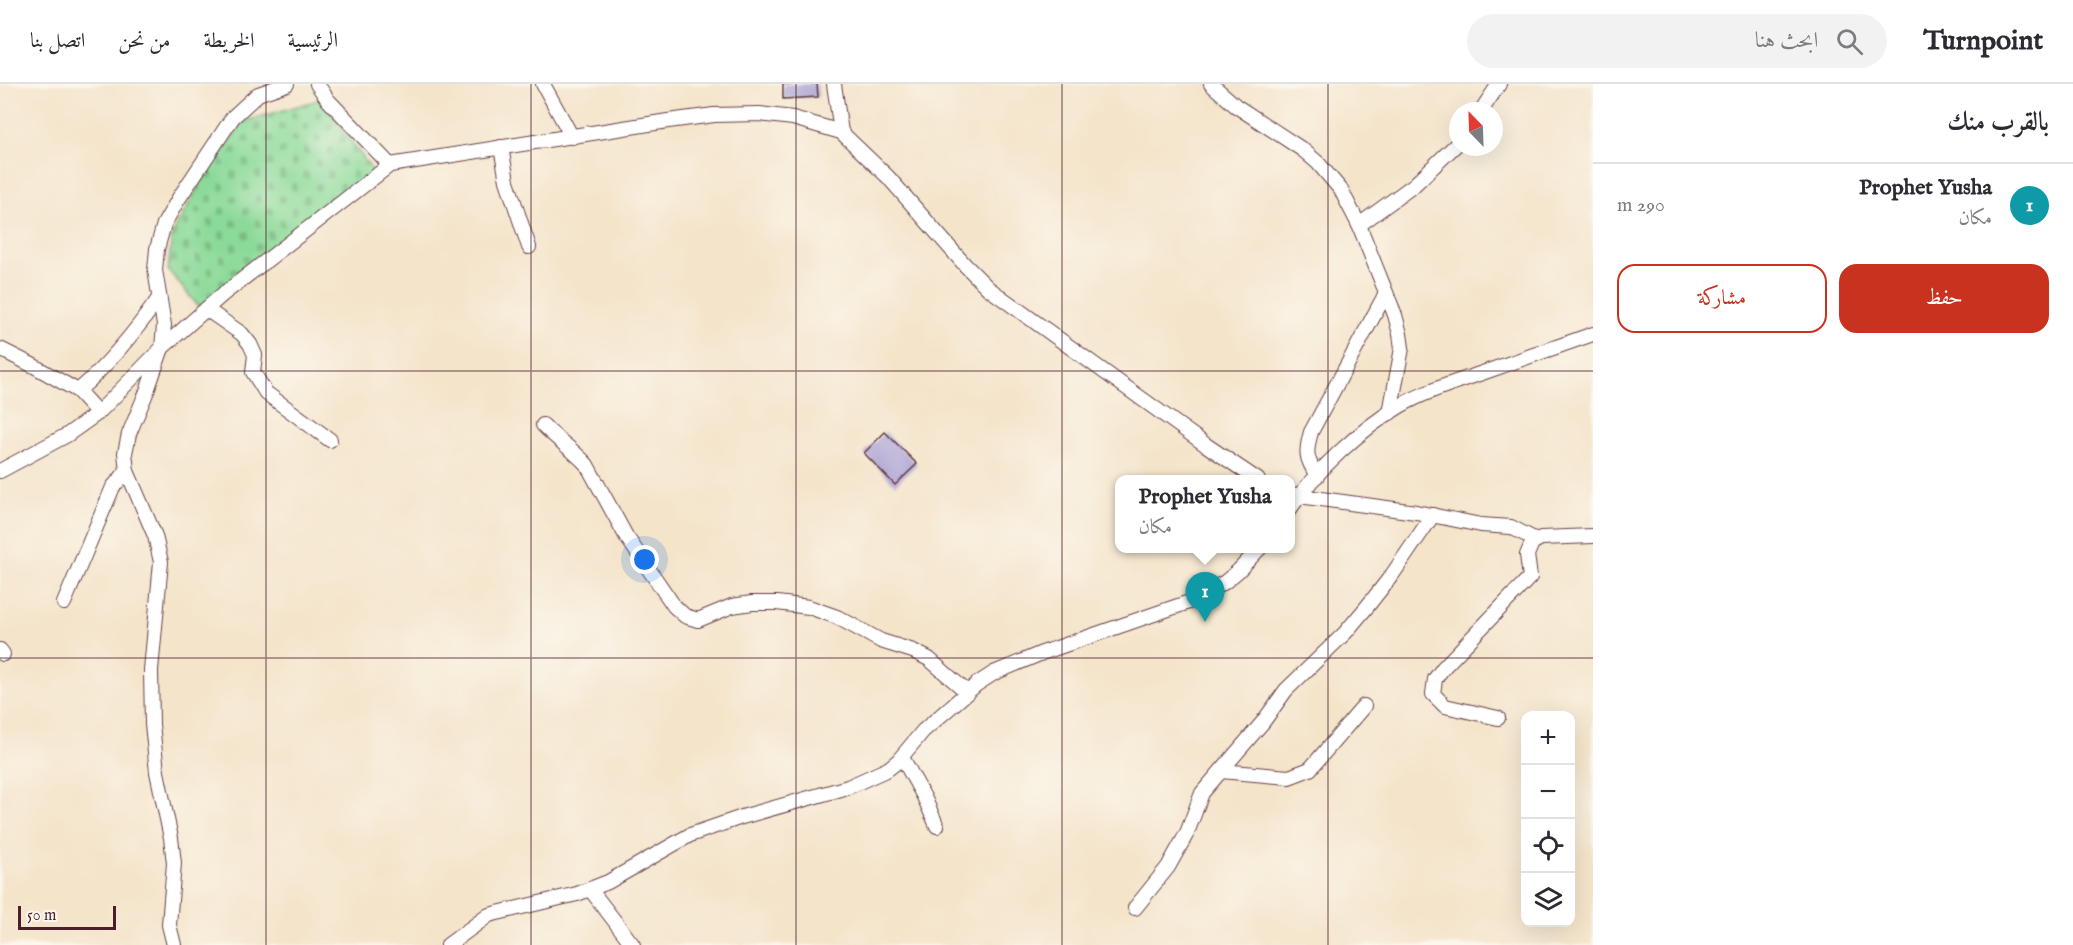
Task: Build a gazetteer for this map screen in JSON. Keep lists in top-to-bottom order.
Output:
{
  "scale_bar": "50 m",
  "north": "top left",
  "page": {
    "header": "Turnpoint",
    "search": "ابحث هنا",
    "nav": [
      "الرئيسية",
      "الخريطة",
      "من نحن",
      "اتصل بنا"
    ],
    "heading": "بالقرب منك",
    "list": [
      {
        "mark": "1",
        "name": "Prophet Yusha",
        "note": "مكان",
        "value": "290 m"
      }
    ],
    "buttons": ["حفظ", "مشاركة"],
    "popup": ["Prophet Yusha", "مكان"],
    "pins": "1",
    "map_buttons": ["+", "−"],
    "scale": "50 m"
  }
}
